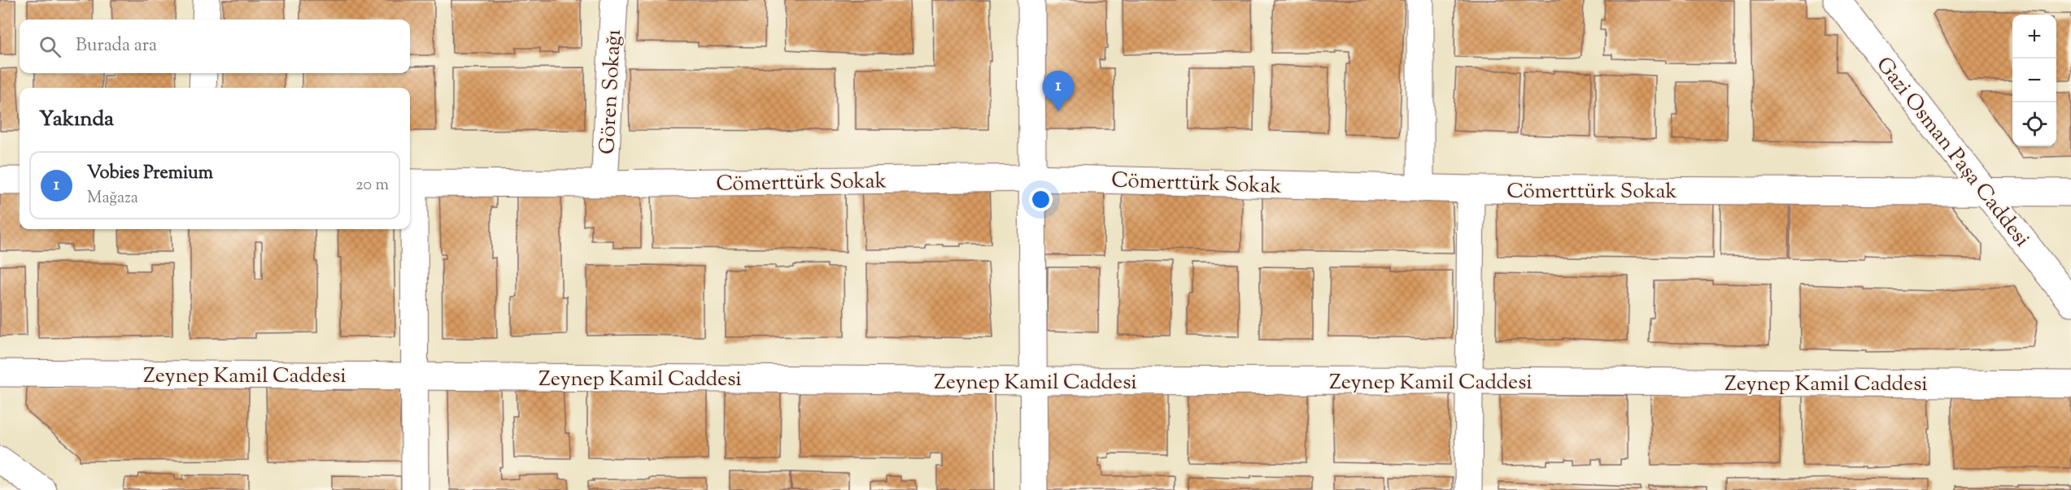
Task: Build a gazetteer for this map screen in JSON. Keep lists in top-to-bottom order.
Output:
{
  "streets": {
    "street": [
      "Gören Sokağı",
      "Gazi Osman Paşa Caddesi",
      "Cömerttürk Sokak",
      "Zeynep Kamil Caddesi"
    ]
  },
  "crossings": [
    ["Gören Sokağı", "Cömerttürk Sokak"],
    ["Gazi Osman Paşa Caddesi", "Cömerttürk Sokak"]
  ],
  "page": {
    "map_buttons": ["+", "−"],
    "search": "Burada ara",
    "pins": "1",
    "heading": "Yakında",
    "list": [
      {
        "mark": "1",
        "name": "Vobies Premium",
        "note": "Mağaza",
        "value": "20 m"
      }
    ]
  }
}
